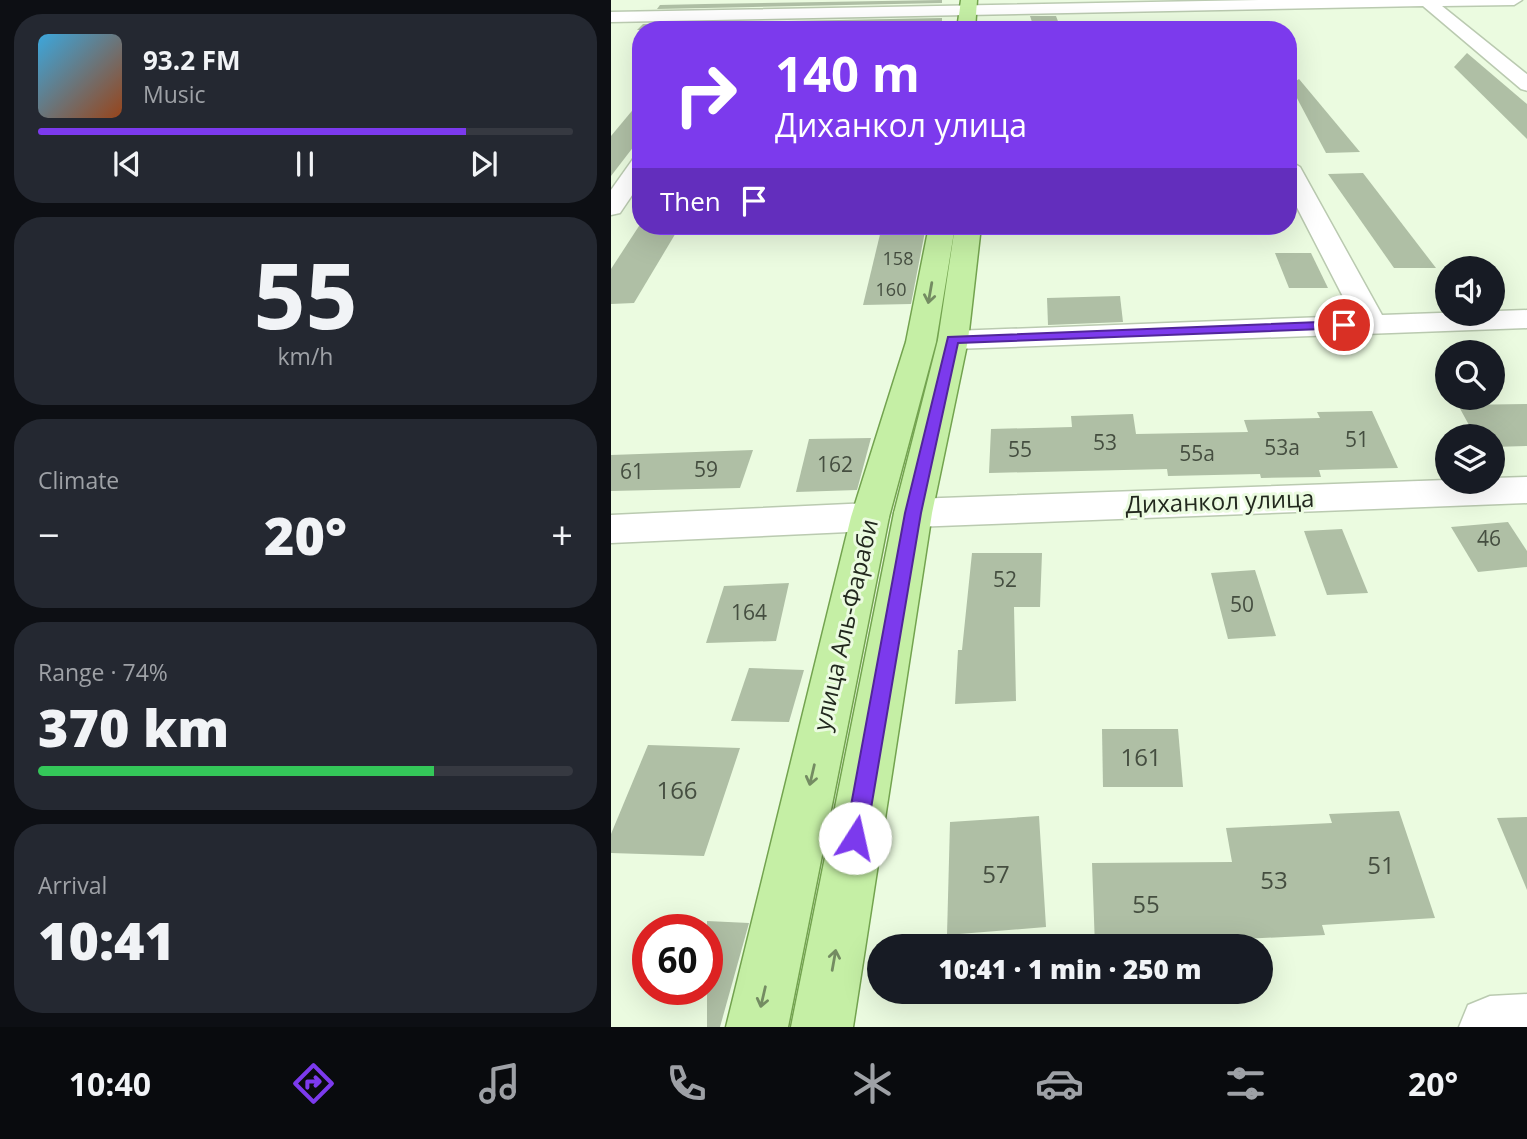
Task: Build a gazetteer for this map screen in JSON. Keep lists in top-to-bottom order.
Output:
{
  "streets": {
    "main road": ["улица Аль-Фараби"],
    "street": ["Диханкол улица"]
  },
  "crossings": [
    ["Диханкол улица", "улица Аль-Фараби"]
  ],
  "house_numbers": [
    "158",
    "160",
    "51",
    "53",
    "53а",
    "55",
    "55а",
    "162",
    "59",
    "61",
    "46",
    "52",
    "50",
    "164",
    "161",
    "166",
    "51",
    "57",
    "53",
    "55"
  ],
  "page": {
    "turn": ["140 m", "Диханкол улица"],
    "song": ["93.2 FM", "Music"],
    "then": "Then",
    "tile": [
      ["55", "km/h"],
      "Climate",
      ["Range · 74%", "370 km"],
      ["Arrival", "10:41"]
    ],
    "heat": ["−", "20°", "+"],
    "limit": "60",
    "trip": "10:41 · 1 min · 250 m",
    "tabs": ["10:40", "20°"]
  }
}
